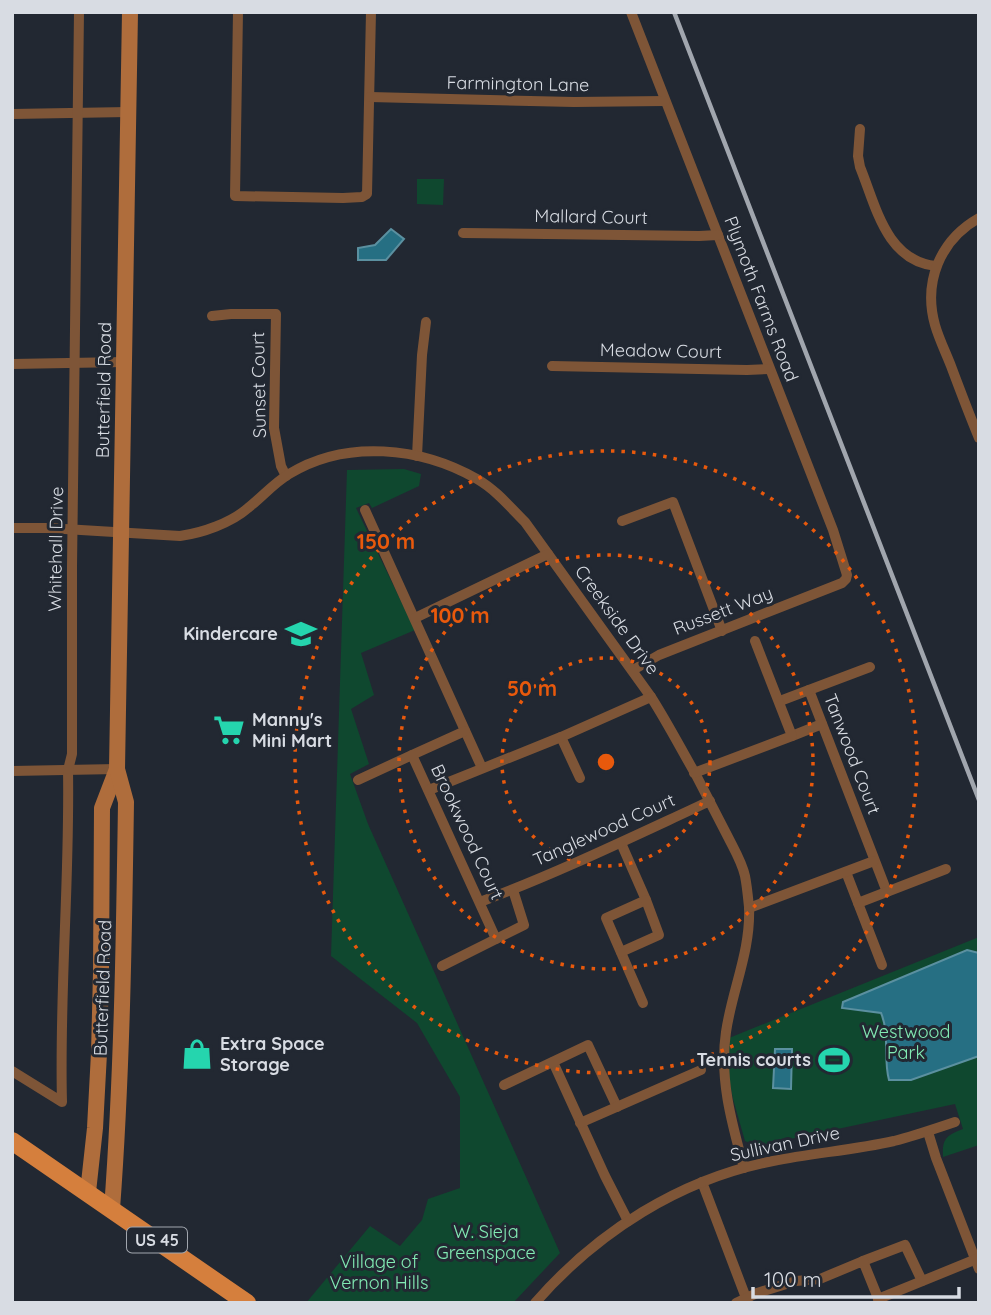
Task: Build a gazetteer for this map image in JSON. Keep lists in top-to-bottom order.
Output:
{
  "streets": {
    "main road": ["Butterfield Road", "US 45"],
    "street": [
      "Farmington Lane",
      "Mallard Court",
      "Plymoth Farms Road",
      "Meadow Court",
      "Sunset Court",
      "Whitehall Drive",
      "Russett Way",
      "Creekside Drive",
      "Tanwood Court",
      "Tanglewood Court",
      "Brookwood Court",
      "Sullivan Drive"
    ]
  },
  "crossings": [
    ["Farmington Lane", "Plymoth Farms Road"],
    ["Mallard Court", "Plymoth Farms Road"],
    ["Plymoth Farms Road", "Meadow Court"],
    ["Plymoth Farms Road", "Russett Way"],
    ["Sunset Court", "Creekside Drive"],
    ["Butterfield Road", "Creekside Drive"],
    ["Butterfield Road", "US 45"],
    ["Whitehall Drive", "Creekside Drive"],
    ["Russett Way", "Creekside Drive"],
    ["Creekside Drive", "Tanglewood Court"],
    ["Creekside Drive", "Sullivan Drive"],
    ["Tanglewood Court", "Brookwood Court"]
  ],
  "parks": ["Westwood Park", "W. Sieja Greenspace", "Village of Vernon Hills"],
  "places": {
    "school or university": ["Kindercare"],
    "supermarket": ["Manny's Mini Mart"],
    "shop": ["Extra Space Storage"],
    "sports": ["Tennis courts"]
  },
  "scale_bar": "100 m",
  "rings": ["150 m", "100 m", "50 m"]
}
